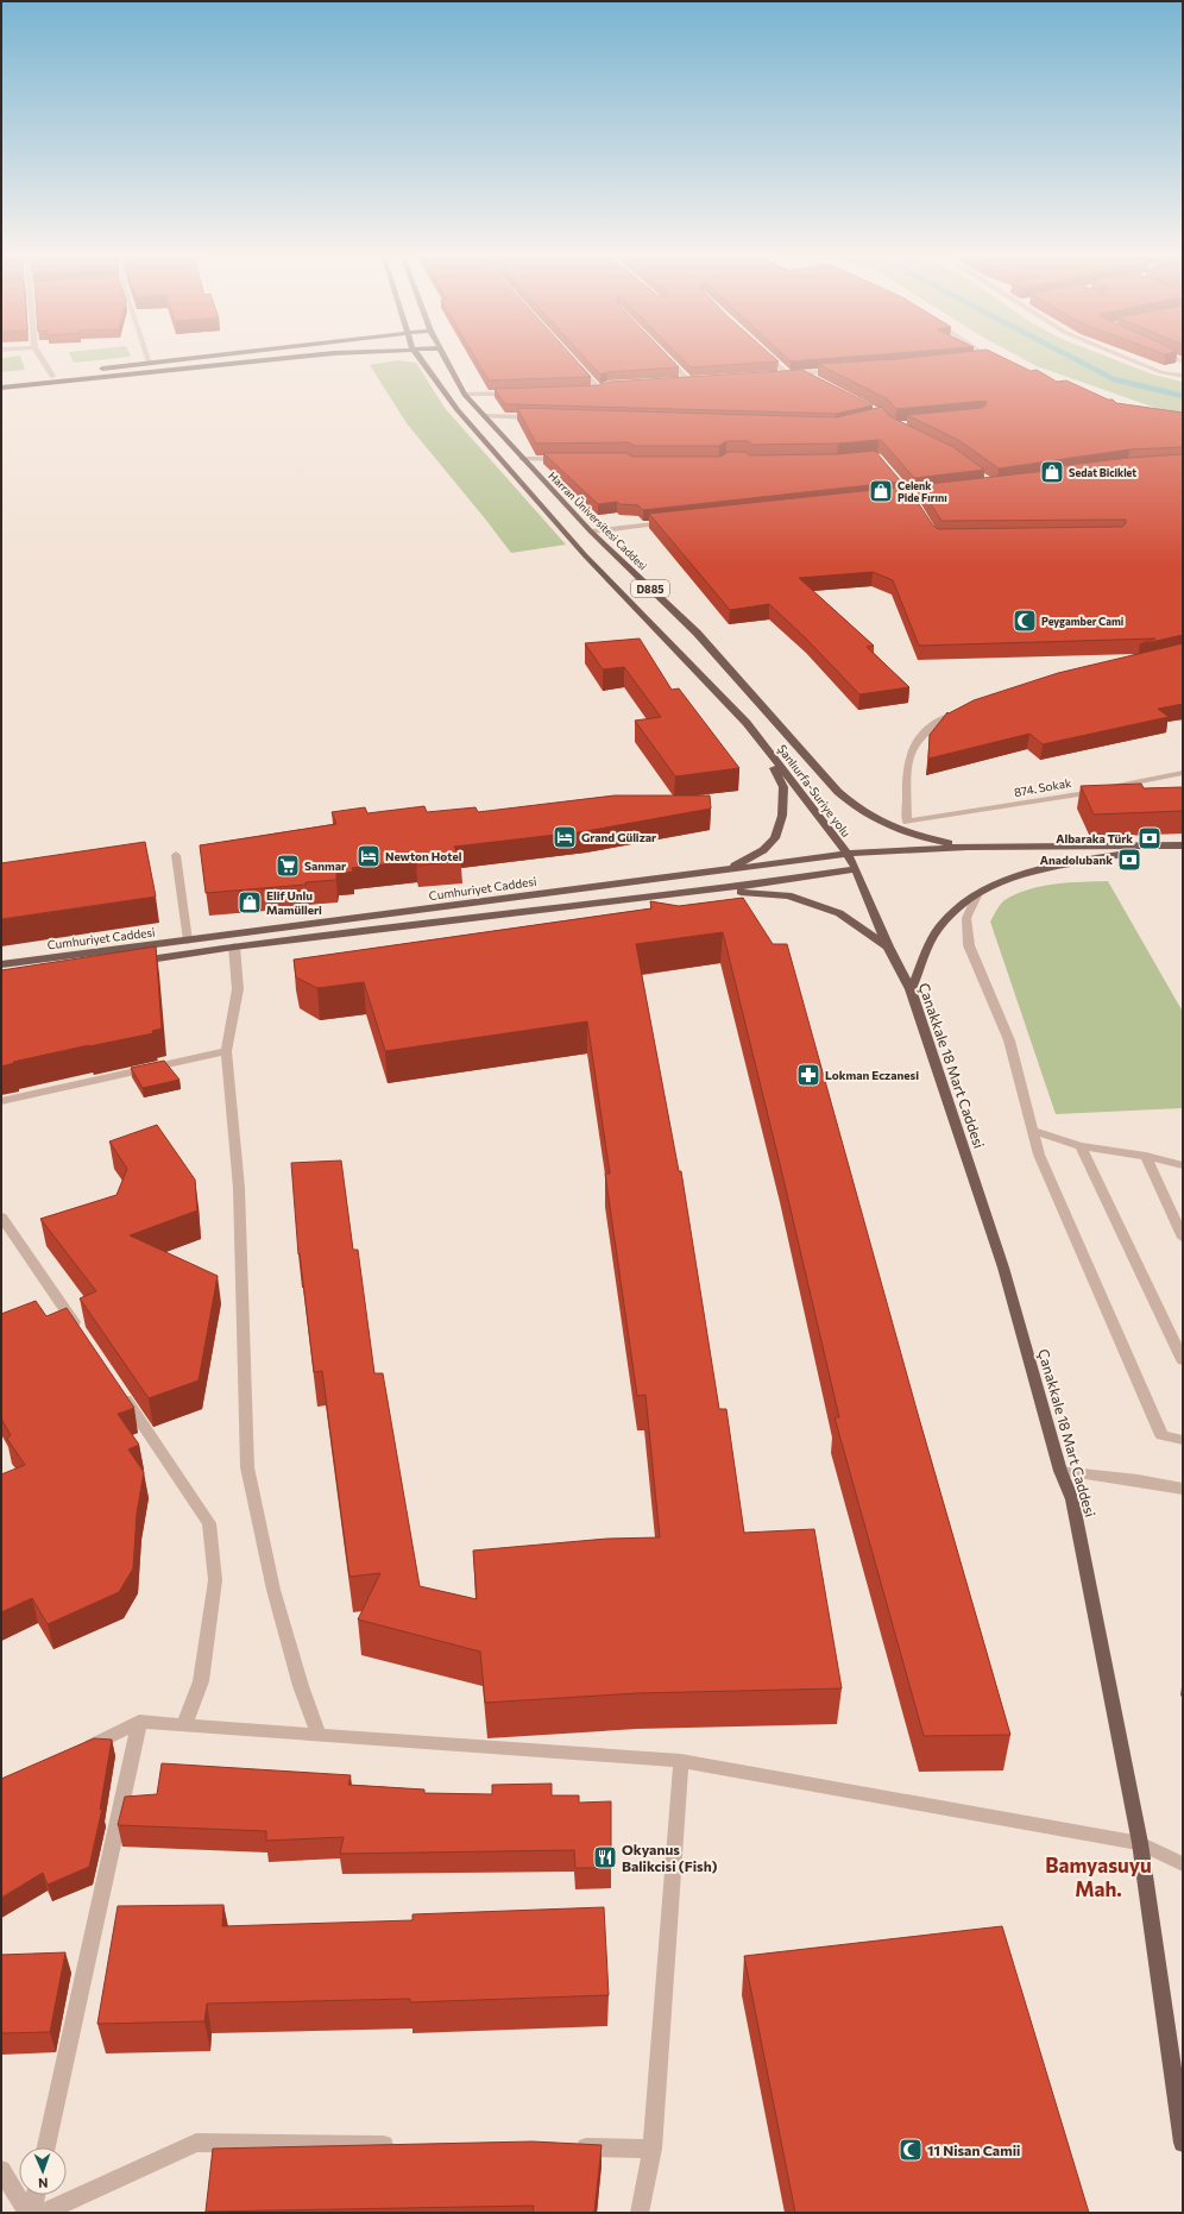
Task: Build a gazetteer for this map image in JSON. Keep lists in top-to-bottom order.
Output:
{
  "streets": {
    "main road": [
      "Harran Üniversitesi Caddesi",
      "D885",
      "Şanlıurfa-Suriye yolu",
      "Cumhuriyet Caddesi",
      "Çanakkale 18 Mart Caddesi"
    ],
    "street": ["874. Sokak"]
  },
  "crossings": [
    ["Harran Üniversitesi Caddesi", "D885"],
    ["Harran Üniversitesi Caddesi", "Cumhuriyet Caddesi"],
    ["D885", "Şanlıurfa-Suriye yolu"],
    ["D885", "Cumhuriyet Caddesi"],
    ["Şanlıurfa-Suriye yolu", "Cumhuriyet Caddesi"],
    ["Şanlıurfa-Suriye yolu", "Çanakkale 18 Mart Caddesi"]
  ],
  "districts": ["Bamyasuyu Mah."],
  "places": {
    "shop": ["Sedat Biciklet", "Celenk Pide Fırını", "Elif Unlu Mamülleri"],
    "mosque": ["Peygamber Cami", "11 Nisan Camii"],
    "hotel": ["Grand Gülizar", "Newton Hotel"],
    "bank": ["Albaraka Türk", "Anadolubank"],
    "supermarket": ["Sanmar"],
    "pharmacy": ["Lokman Eczanesi"],
    "restaurant": ["Okyanus Balikcisi (Fish)"]
  },
  "north": "bottom"
}
